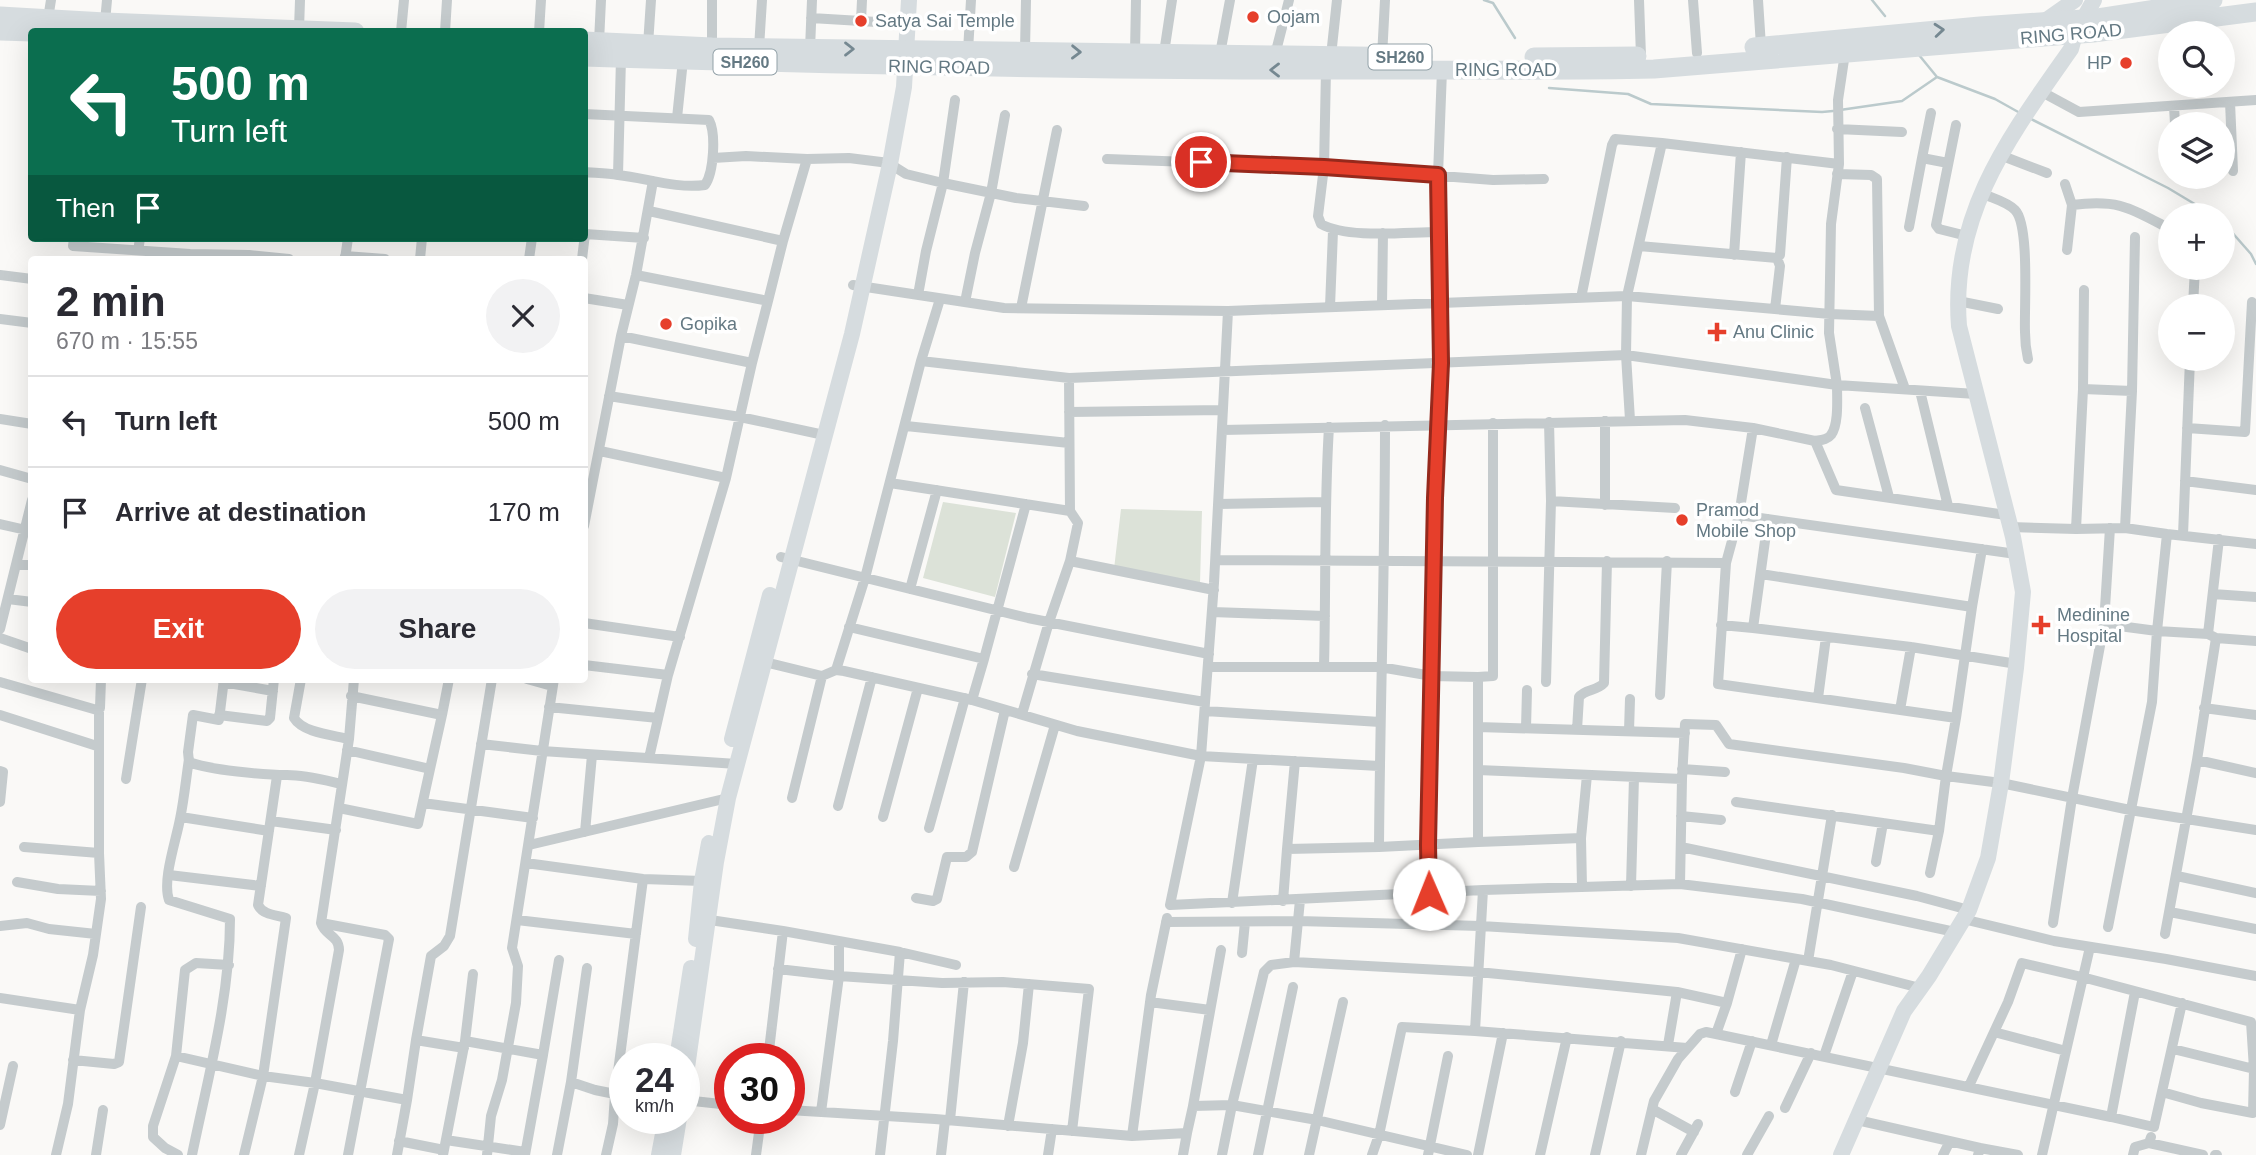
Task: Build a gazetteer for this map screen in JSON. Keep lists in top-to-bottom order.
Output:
{
  "streets": {
    "highway": ["RING ROAD", "SH260"]
  },
  "places": {
    "other": [
      "Oojam",
      "Satya Sai Temple",
      "HP",
      "Gopika",
      "Pramod Mobile Shop"
    ],
    "health": ["Anu Clinic", "Medinine Hospital"]
  },
  "page": {
    "map_buttons": ["+", "−"],
    "turn": ["500 m", "Turn left"],
    "then": "Then",
    "heading": ["2 min", "670 m · 15:55"],
    "list": [
      {
        "name": "Turn left",
        "value": "500 m"
      },
      {
        "name": "Arrive at destination",
        "value": "170 m"
      }
    ],
    "buttons": ["Exit", "Share"],
    "speed": "24 km/h",
    "limit": "30"
  }
}
